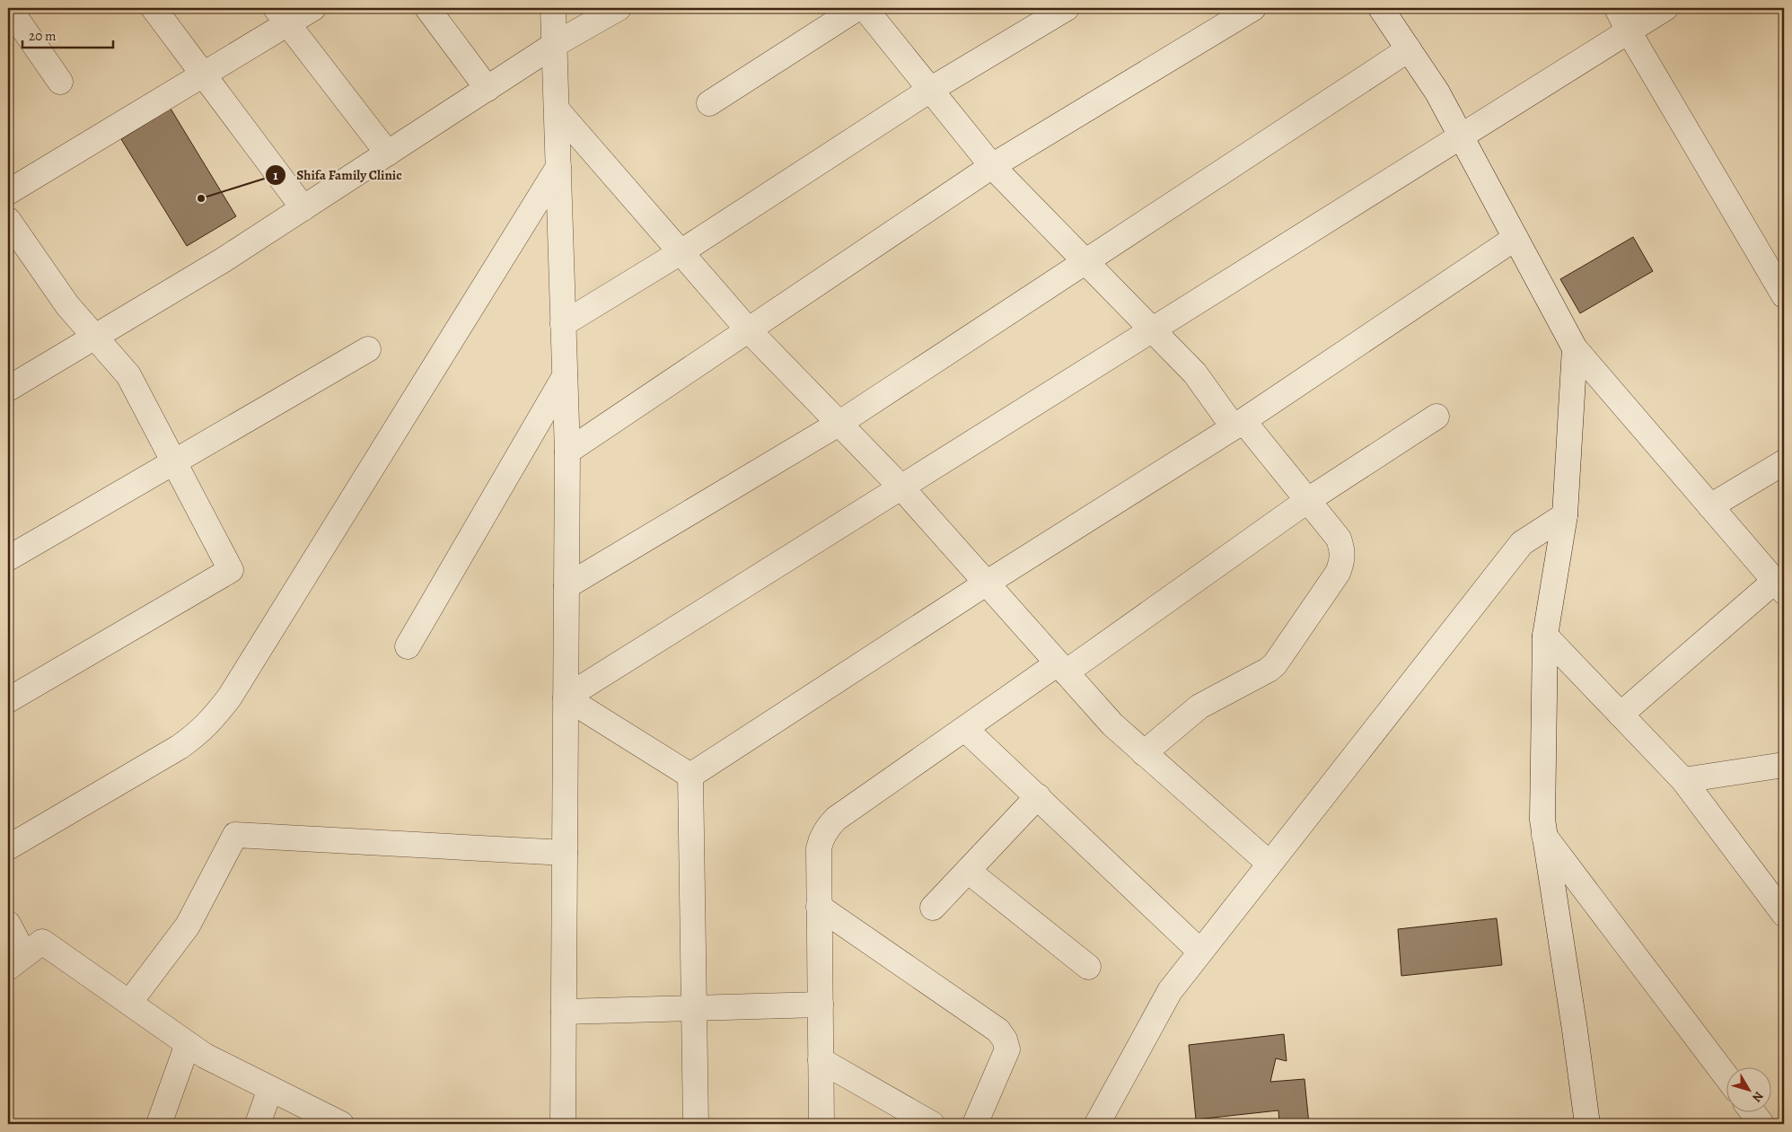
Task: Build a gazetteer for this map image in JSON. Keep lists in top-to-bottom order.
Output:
{
  "places": ["Shifa Family Clinic"],
  "scale_bar": "20 m",
  "north": "bottom right"
}
